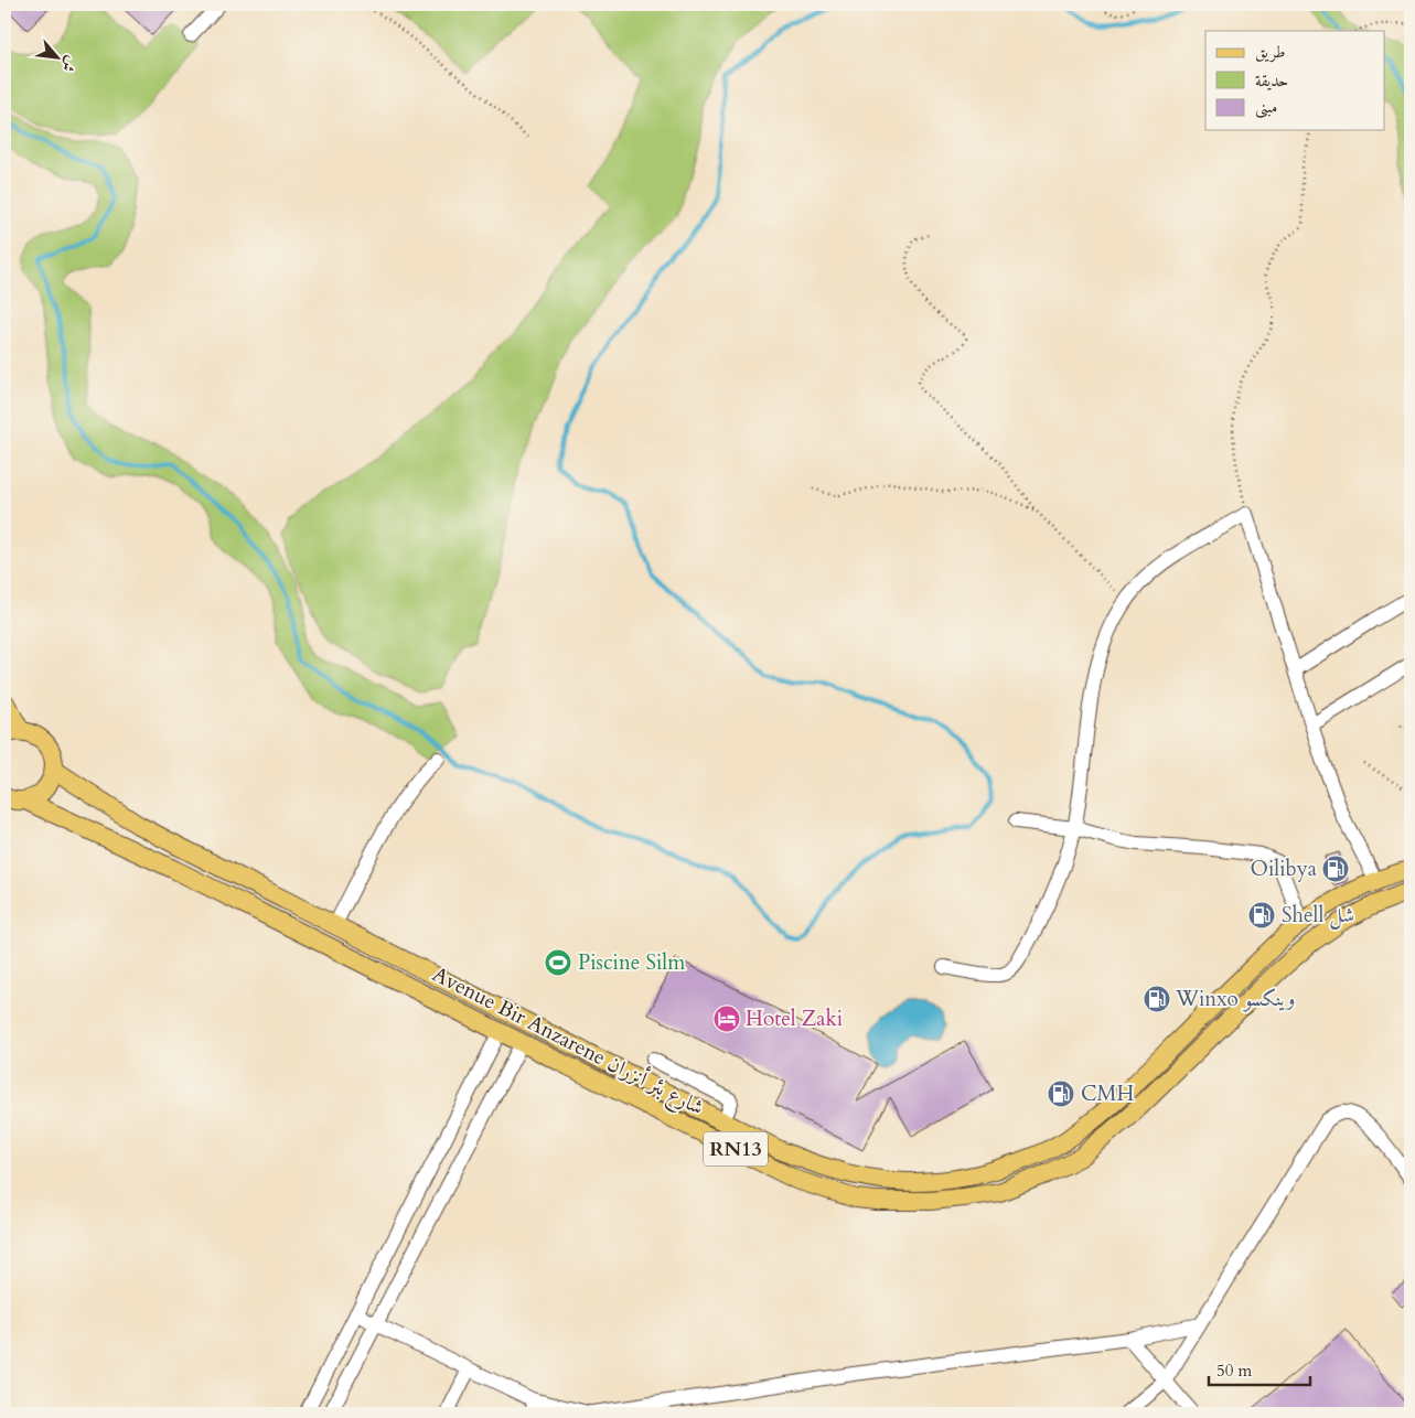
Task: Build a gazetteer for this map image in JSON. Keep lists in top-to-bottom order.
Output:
{
  "streets": {
    "main road": ["Avenue Bir Anzarene شارع بئر أنزران", "RN13"]
  },
  "crossings": [
    ["Avenue Bir Anzarene شارع بئر أنزران", "RN13"]
  ],
  "places": {
    "fuel station": [
      "Oilibya",
      "Shell شل",
      "Winxo وينكسو",
      "CMH"
    ],
    "sports": ["Piscine Silm"],
    "hotel": ["Hotel Zaki"]
  },
  "legend": ["طريق", "حديقة", "مبنى"],
  "scale_bar": "50 m",
  "north": "bottom right"
}
